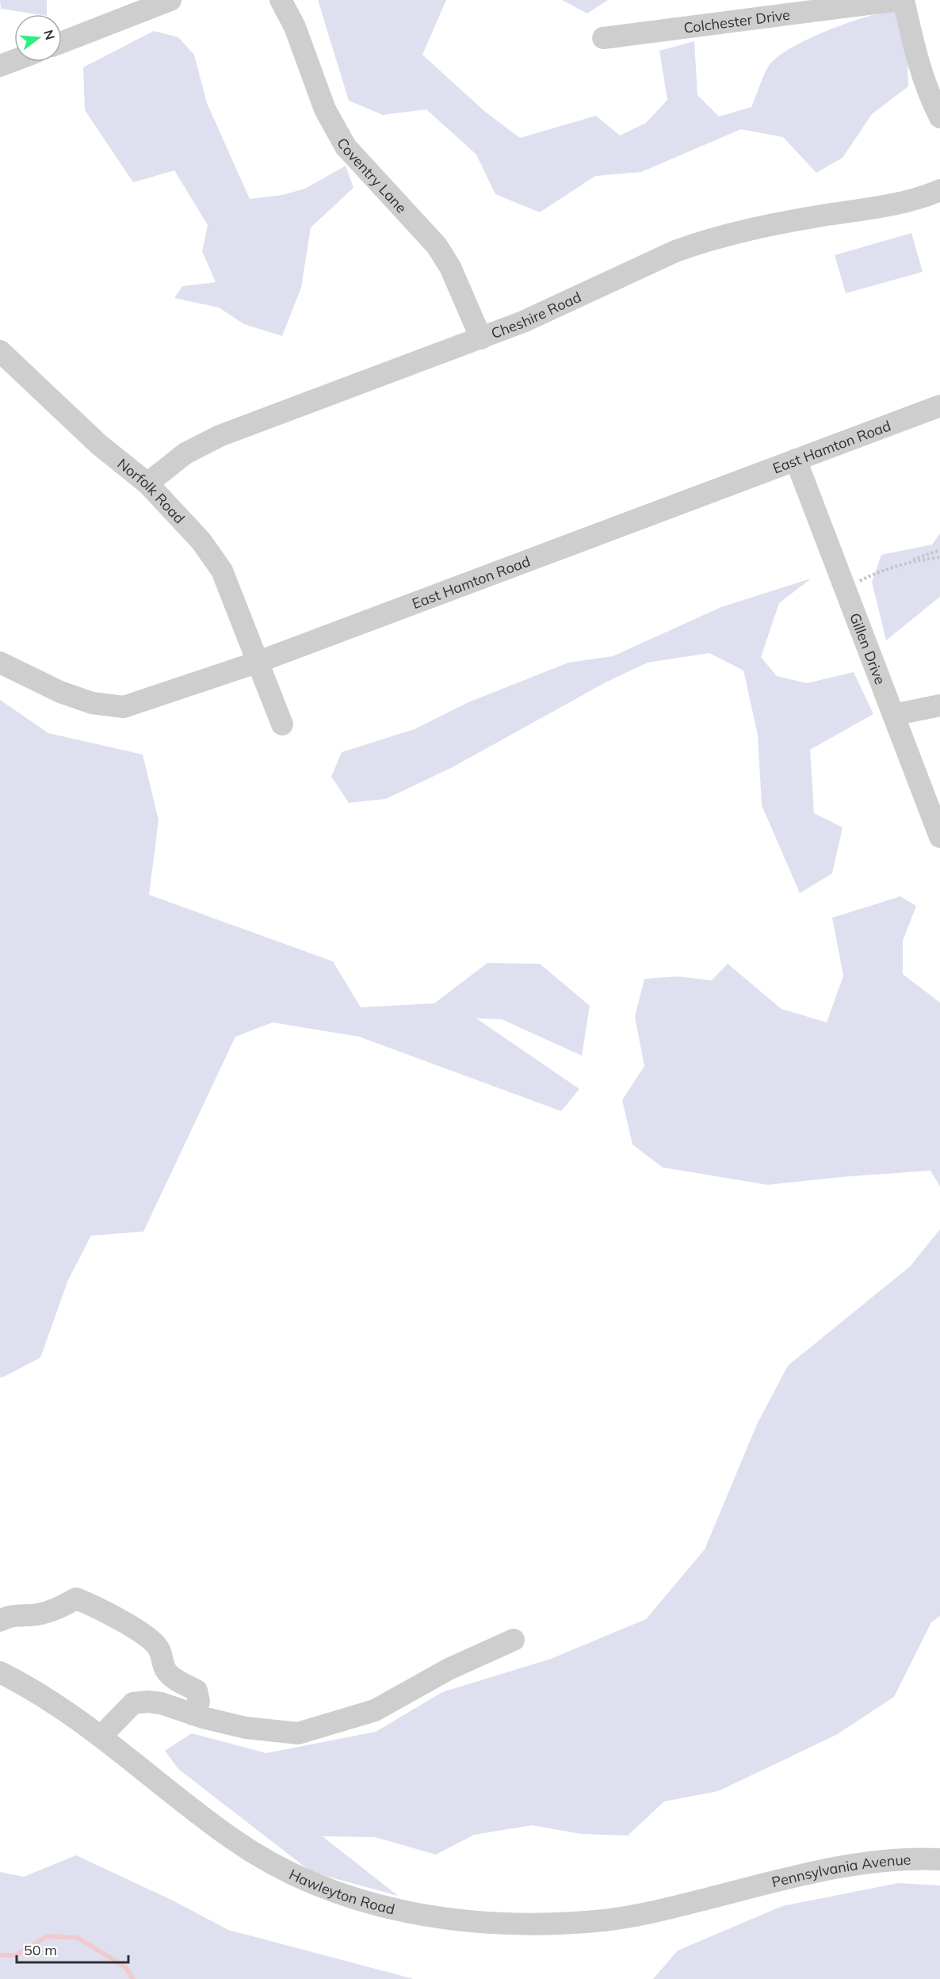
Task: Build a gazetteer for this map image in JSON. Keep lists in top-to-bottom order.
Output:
{
  "streets": {
    "street": [
      "Colchester Drive",
      "Coventry Lane",
      "Cheshire Road",
      "East Hamton Road",
      "Norfolk Road",
      "Gillen Drive",
      "Pennsylvania Avenue",
      "Hawleyton Road"
    ]
  },
  "crossings": [
    ["Coventry Lane", "Cheshire Road"],
    ["Cheshire Road", "Norfolk Road"],
    ["East Hamton Road", "Norfolk Road"],
    ["East Hamton Road", "Gillen Drive"],
    ["Pennsylvania Avenue", "Hawleyton Road"]
  ],
  "scale_bar": "50 m",
  "north": "right"
}
